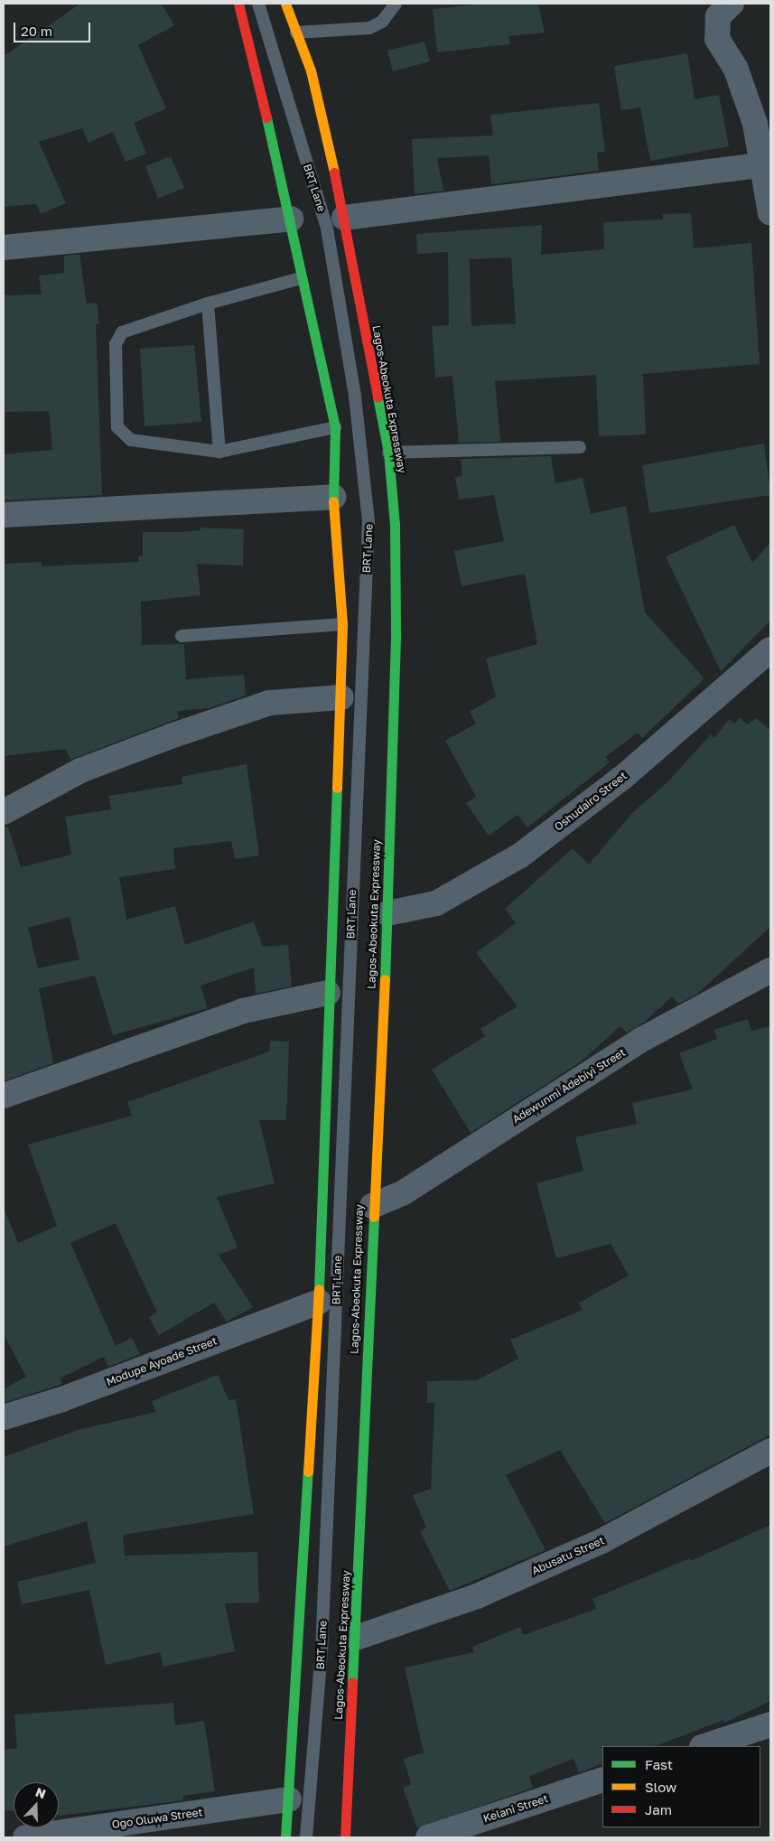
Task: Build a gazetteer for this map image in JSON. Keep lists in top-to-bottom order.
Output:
{
  "streets": {
    "highway": ["Lagos-Abeokuta Expressway"],
    "street": [
      "Oshudairo Street",
      "Adewunmi Adebiyi Street",
      "Modupe Ayoade Street",
      "Abusatu Street",
      "Kelani Street",
      "Ogo Oluwa Street"
    ],
    "lane": ["BRT Lane"]
  },
  "crossings": [
    ["Lagos-Abeokuta Expressway", "Oshudairo Street"],
    ["Lagos-Abeokuta Expressway", "Adewunmi Adebiyi Street"],
    ["Lagos-Abeokuta Expressway", "Abusatu Street"]
  ],
  "legend": ["Fast", "Slow", "Jam"],
  "scale_bar": "20 m",
  "north": "top"
}
